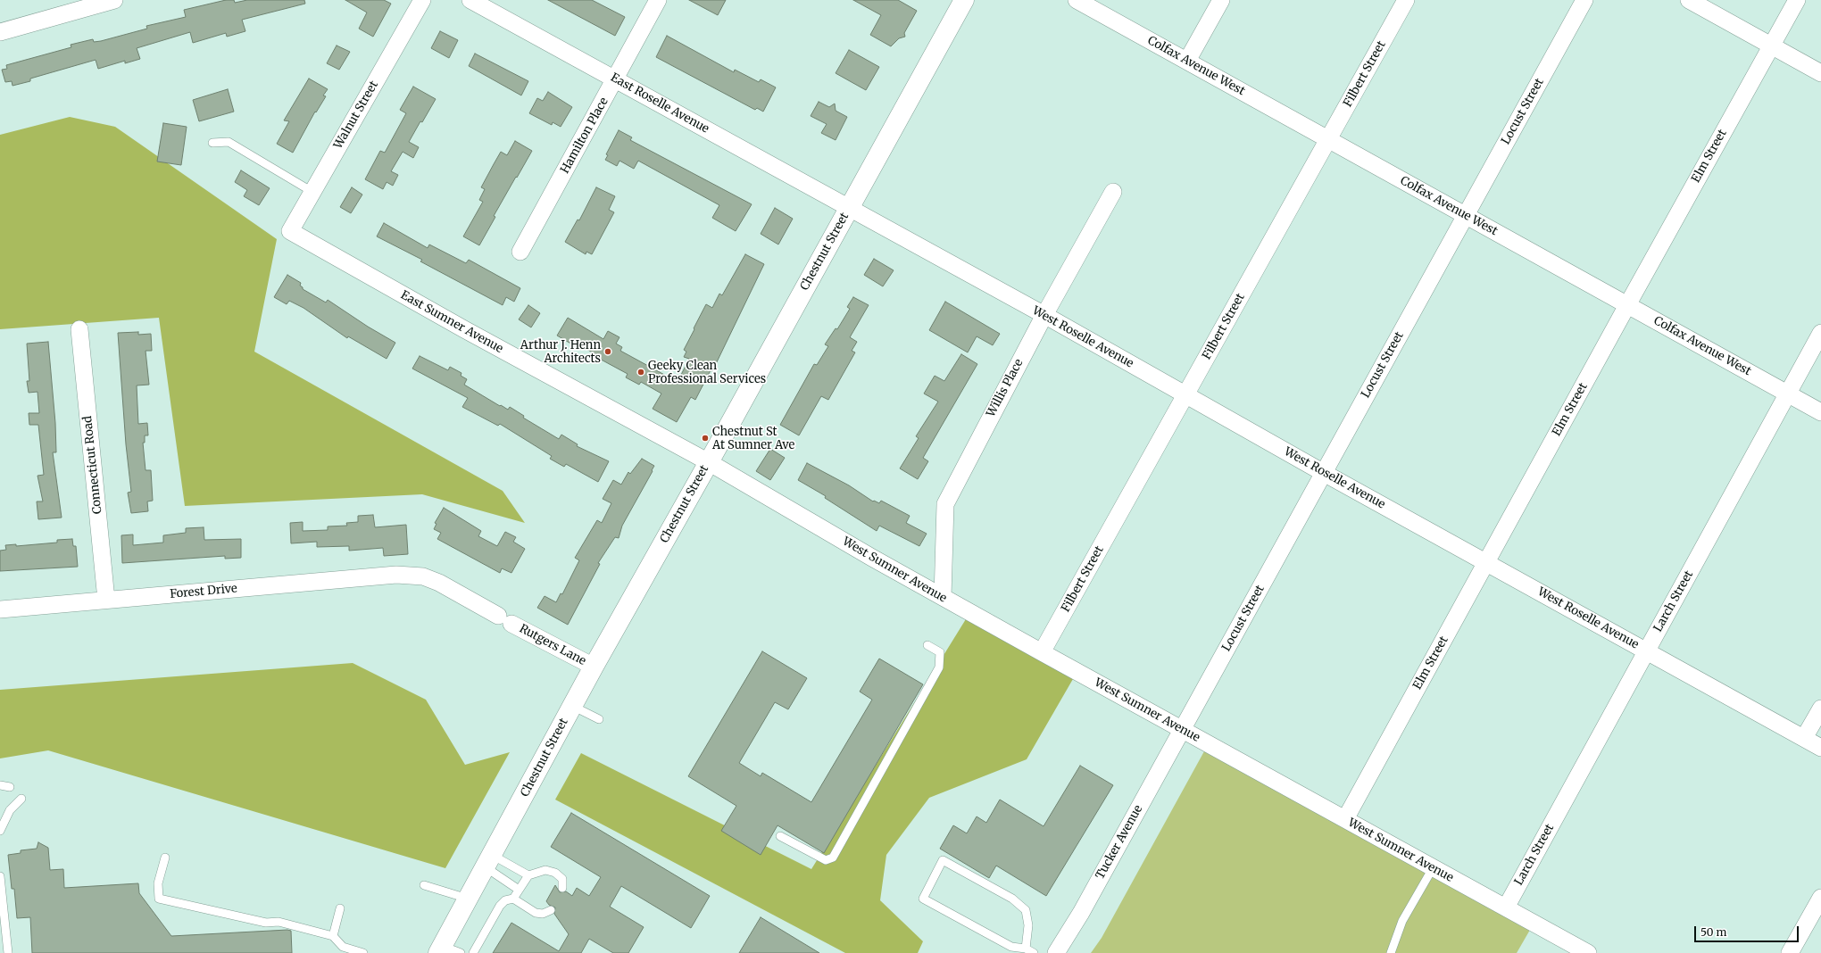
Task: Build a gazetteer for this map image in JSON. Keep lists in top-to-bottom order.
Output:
{
  "streets": {
    "street": [
      "Colfax Avenue West",
      "Filbert Street",
      "East Roselle Avenue",
      "Locust Street",
      "Walnut Street",
      "Hamilton Place",
      "Elm Street",
      "Chestnut Street",
      "East Sumner Avenue",
      "West Roselle Avenue",
      "Willis Place",
      "Connecticut Road",
      "West Sumner Avenue",
      "Forest Drive",
      "Larch Street",
      "Rutgers Lane",
      "Tucker Avenue"
    ]
  },
  "crossings": [
    ["Colfax Avenue West", "Filbert Street"],
    ["Colfax Avenue West", "Locust Street"],
    ["Colfax Avenue West", "Elm Street"],
    ["Colfax Avenue West", "Larch Street"],
    ["Filbert Street", "West Roselle Avenue"],
    ["Filbert Street", "West Sumner Avenue"],
    ["East Roselle Avenue", "Hamilton Place"],
    ["East Roselle Avenue", "Chestnut Street"],
    ["East Roselle Avenue", "West Roselle Avenue"],
    ["Locust Street", "West Roselle Avenue"],
    ["Locust Street", "West Sumner Avenue"],
    ["Locust Street", "Tucker Avenue"],
    ["Walnut Street", "East Sumner Avenue"],
    ["Elm Street", "West Roselle Avenue"],
    ["Elm Street", "West Sumner Avenue"],
    ["Chestnut Street", "East Sumner Avenue"],
    ["Chestnut Street", "West Roselle Avenue"],
    ["Chestnut Street", "West Sumner Avenue"],
    ["Chestnut Street", "Rutgers Lane"],
    ["East Sumner Avenue", "West Sumner Avenue"],
    ["West Roselle Avenue", "Willis Place"],
    ["West Roselle Avenue", "Larch Street"],
    ["Willis Place", "West Sumner Avenue"],
    ["Connecticut Road", "Forest Drive"],
    ["West Sumner Avenue", "Larch Street"],
    ["West Sumner Avenue", "Tucker Avenue"],
    ["Forest Drive", "Rutgers Lane"]
  ],
  "places": ["Arthur J. Henn Architects", "Geeky Clean Professional Services", "Chestnut St At Sumner Ave"],
  "scale_bar": "50 m"
}
